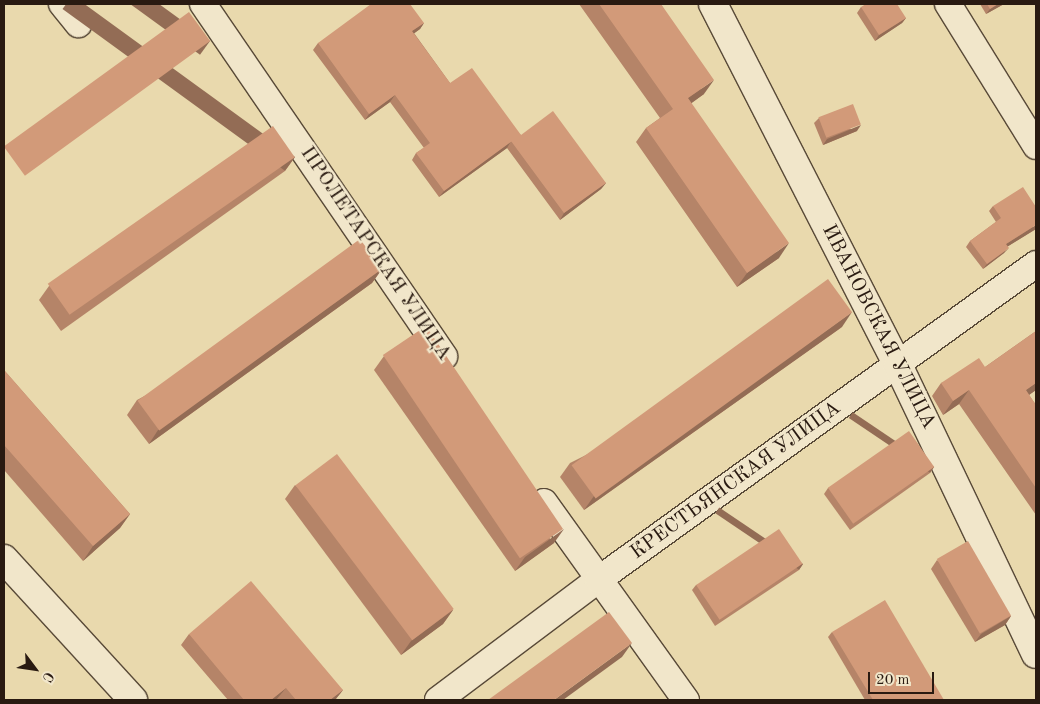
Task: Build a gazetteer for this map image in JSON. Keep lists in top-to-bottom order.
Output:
{
  "streets": {
    "street": ["ПРОЛЕТАРСКАЯ УЛИЦА", "ИВАНОВСКАЯ УЛИЦА", "КРЕСТЬЯНСКАЯ УЛИЦА"]
  },
  "crossings": [
    ["ИВАНОВСКАЯ УЛИЦА", "КРЕСТЬЯНСКАЯ УЛИЦА"]
  ],
  "scale_bar": "20 m",
  "north": "bottom right"
}
